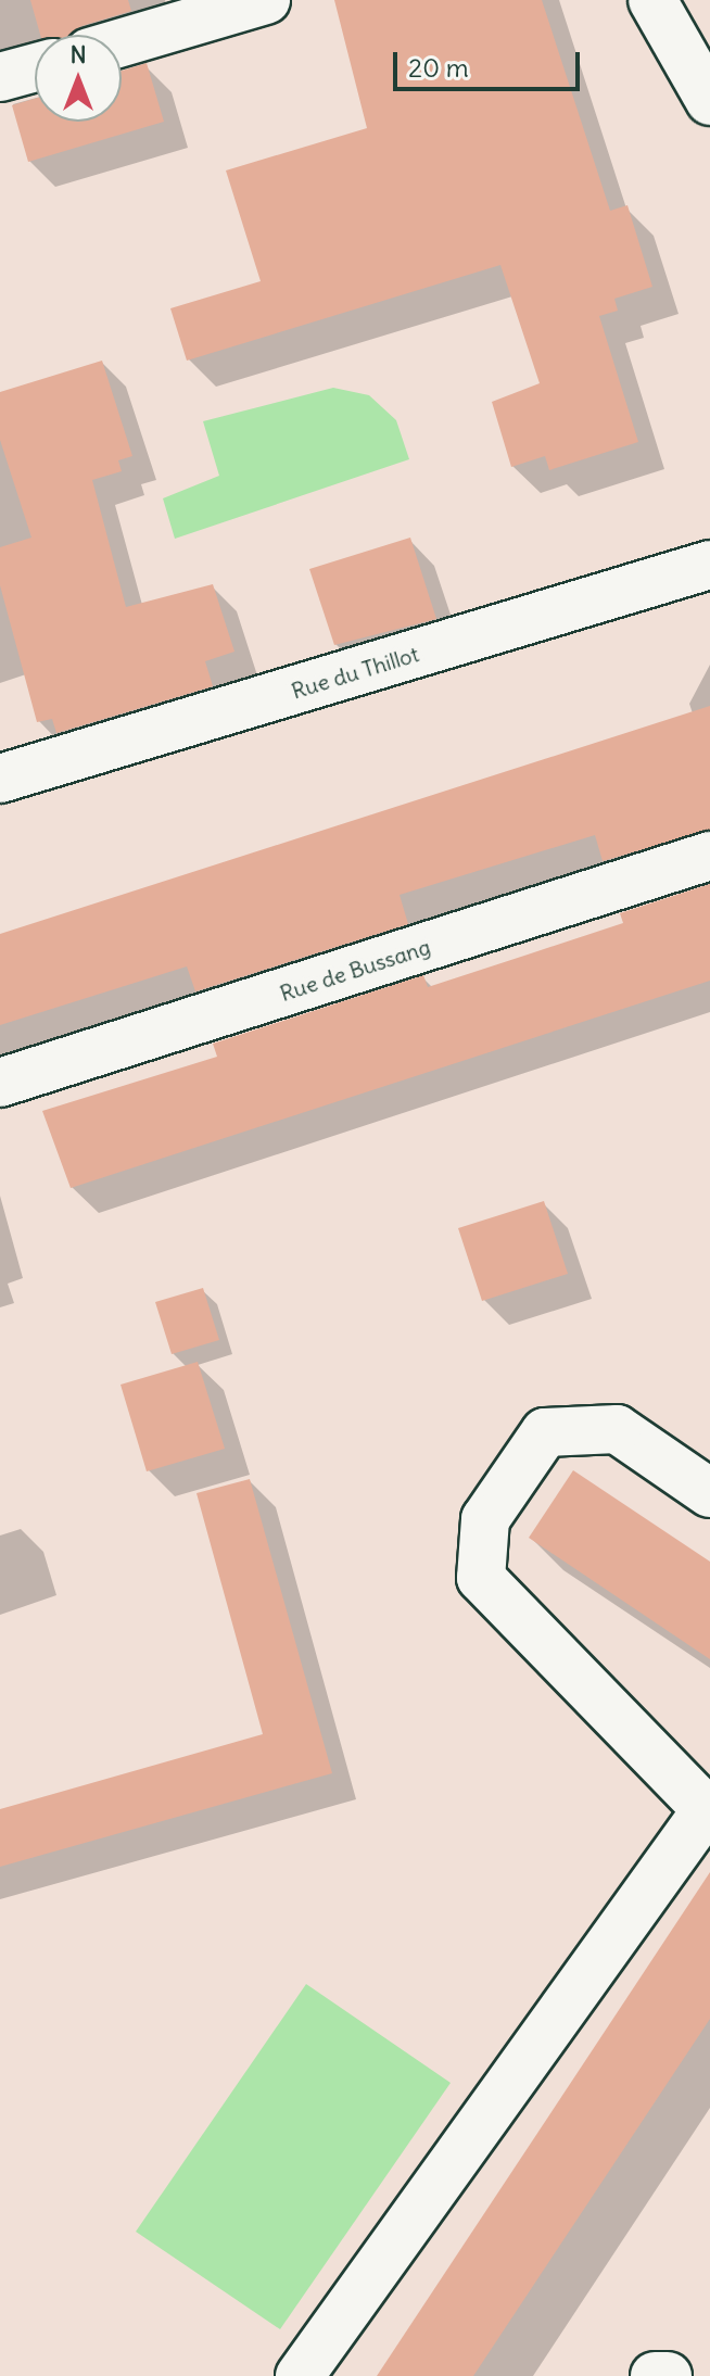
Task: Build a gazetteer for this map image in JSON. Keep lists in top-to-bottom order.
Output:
{
  "streets": {
    "street": ["Rue du Thillot", "Rue de Bussang"]
  },
  "scale_bar": "20 m",
  "north": "top"
}
